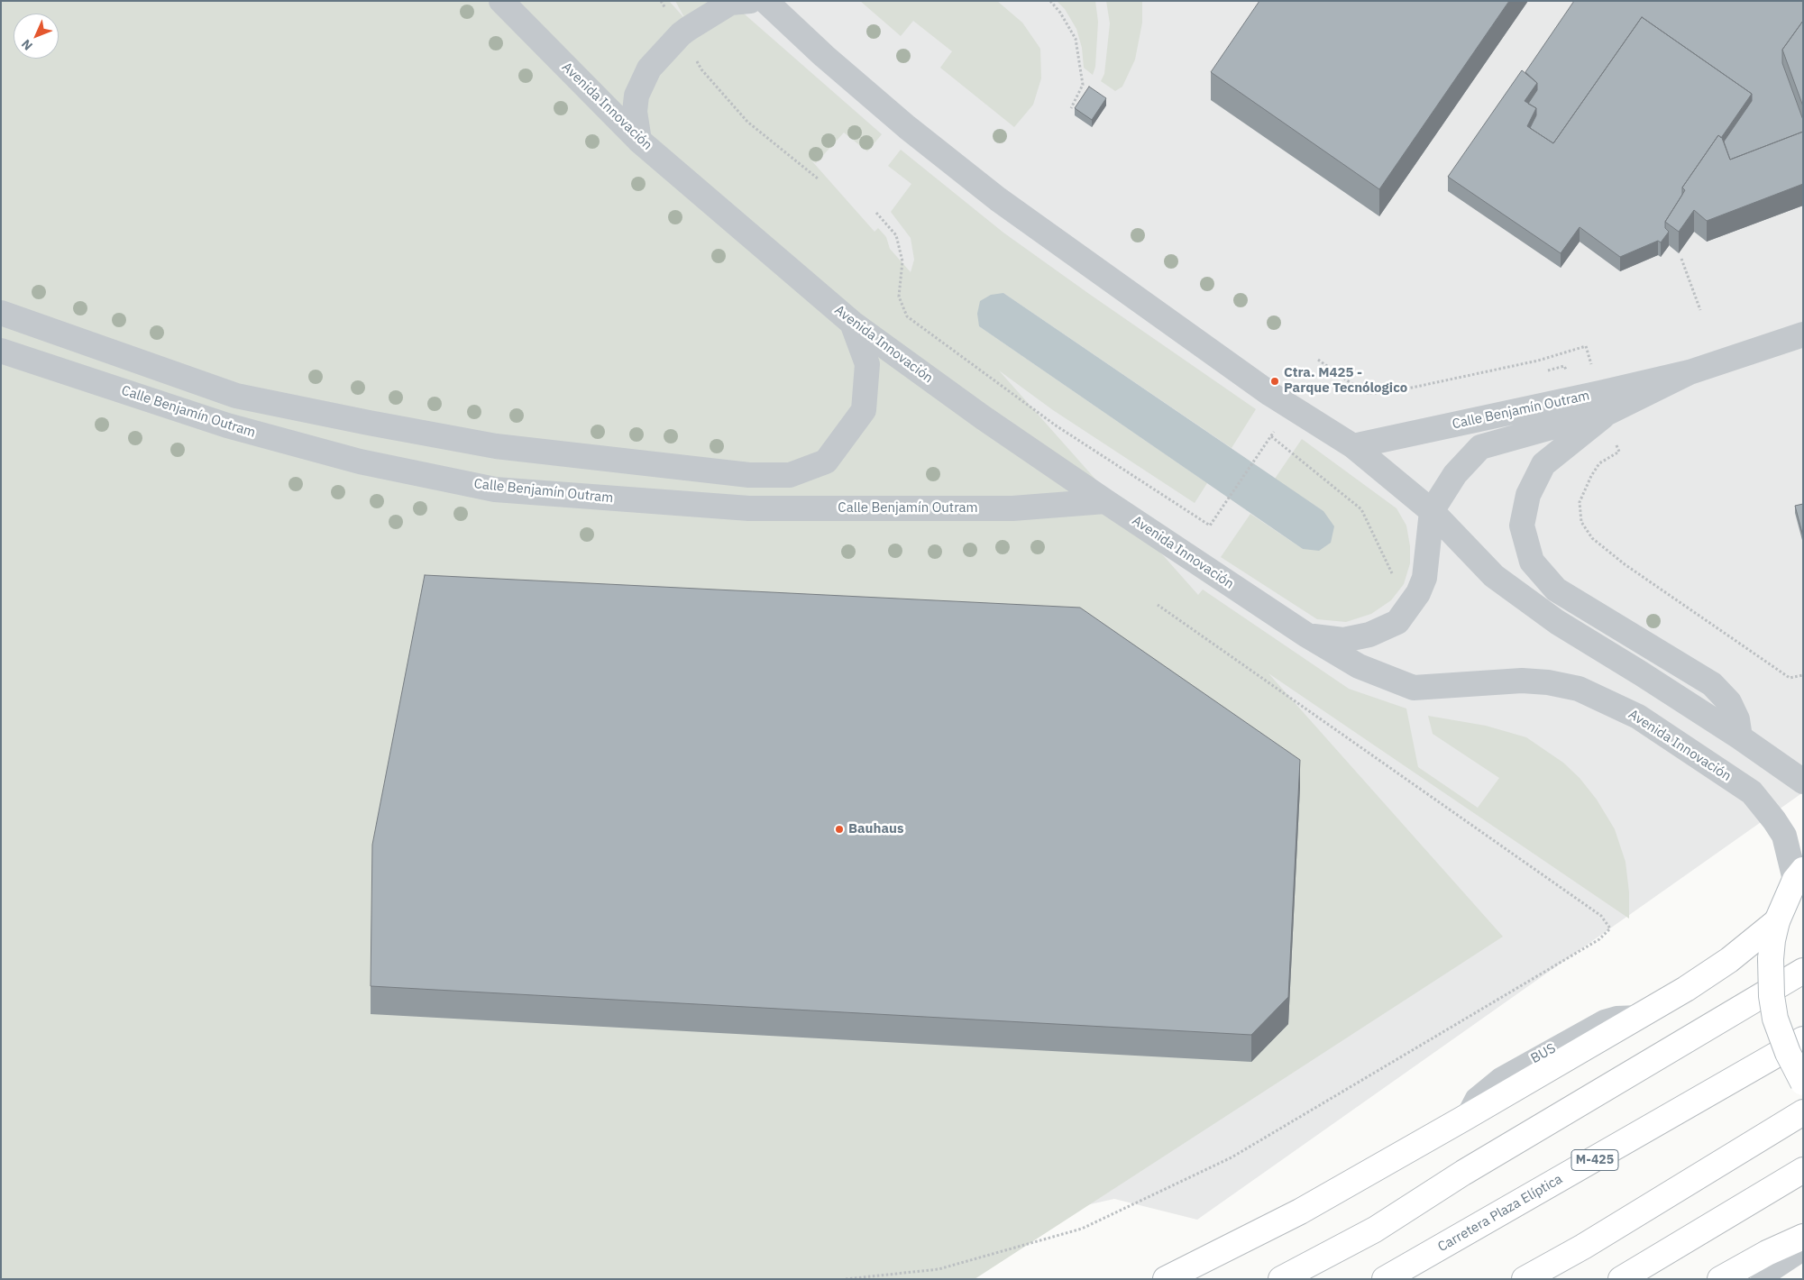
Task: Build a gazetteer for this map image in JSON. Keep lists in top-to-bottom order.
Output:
{
  "streets": {
    "main road": ["M-425", "Carretera Plaza Elíptica"],
    "street": ["Avenida Innovación", "Calle Benjamín Outram"]
  },
  "crossings": [
    ["Avenida Innovación", "Calle Benjamín Outram"]
  ],
  "places": ["Ctra. M425 - Parque Tecnólogico", "Bauhaus"],
  "north": "bottom left"
}
